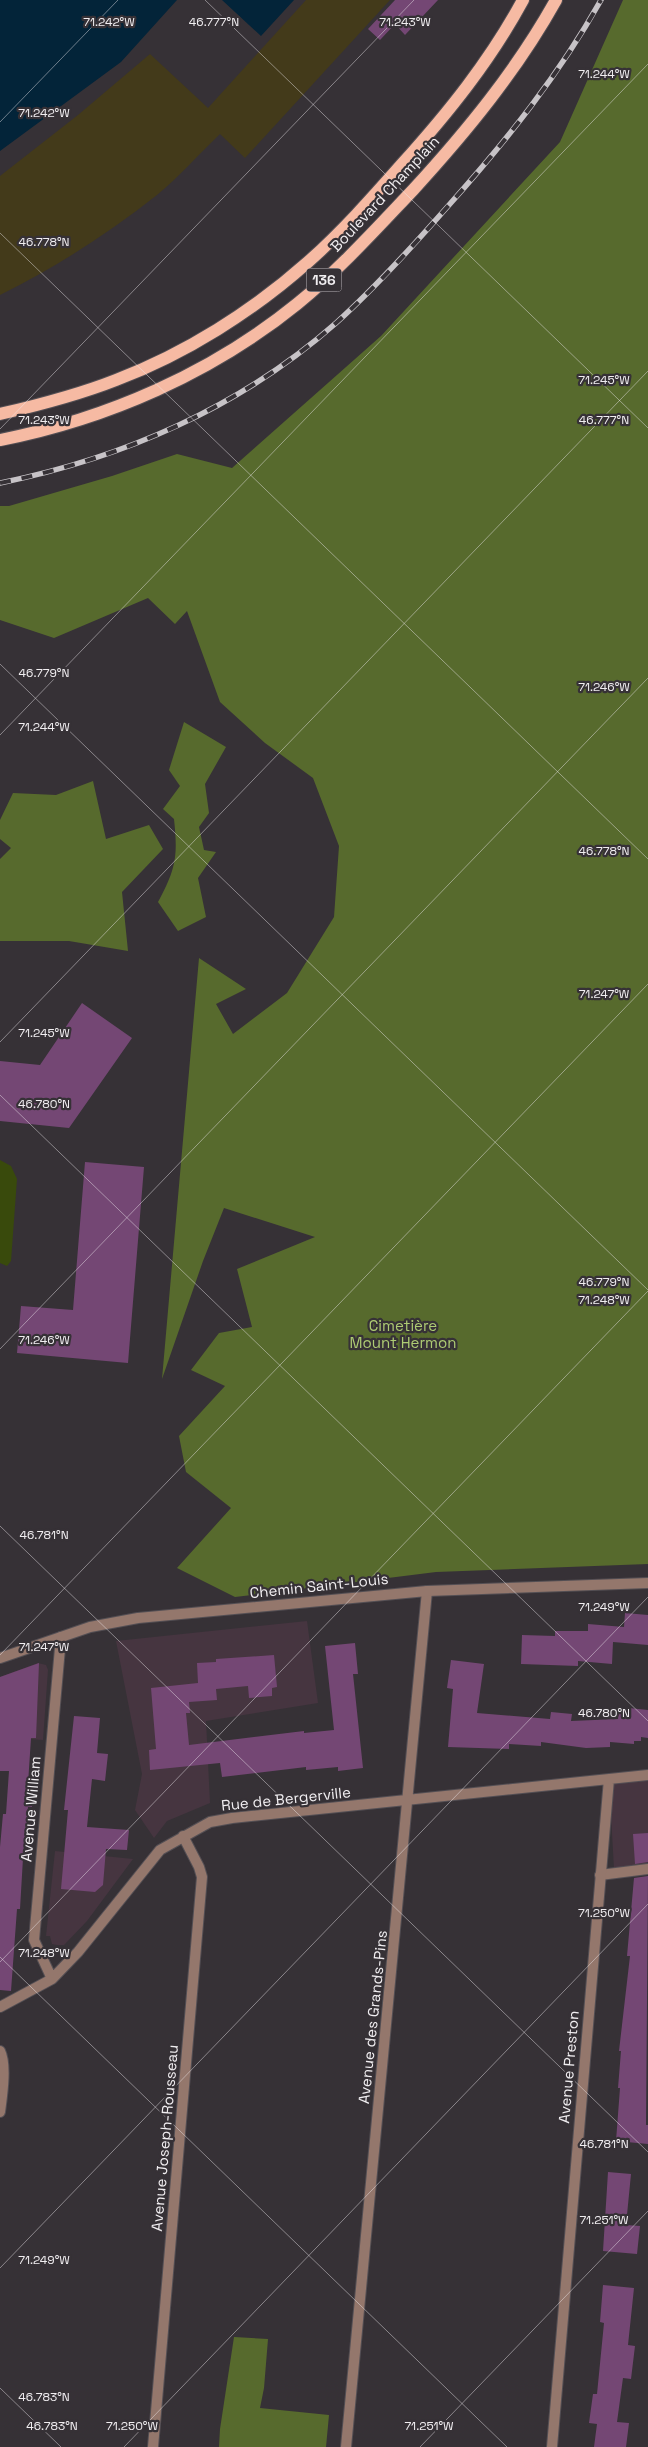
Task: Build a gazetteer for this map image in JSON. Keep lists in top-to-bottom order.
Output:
{
  "streets": {
    "main road": ["Boulevard Champlain", "136"],
    "street": [
      "Chemin Saint-Louis",
      "Rue de Bergerville",
      "Avenue William",
      "Avenue des Grands-Pins",
      "Avenue Preston",
      "Avenue Joseph-Rousseau"
    ]
  },
  "crossings": [
    ["Chemin Saint-Louis", "Avenue William"],
    ["Chemin Saint-Louis", "Avenue des Grands-Pins"],
    ["Rue de Bergerville", "Avenue William"],
    ["Rue de Bergerville", "Avenue des Grands-Pins"],
    ["Rue de Bergerville", "Avenue Preston"],
    ["Rue de Bergerville", "Avenue Joseph-Rousseau"]
  ],
  "parks": ["Cimetière Mount Hermon"],
  "coordinates": [
    "46.777°N",
    "71.243°W",
    "71.242°W",
    "71.244°W",
    "46.778°N",
    "71.245°W",
    "46.779°N",
    "71.246°W",
    "71.247°W",
    "46.780°N",
    "71.248°W",
    "46.781°N",
    "71.249°W",
    "71.250°W",
    "71.251°W",
    "46.783°N"
  ]
}
